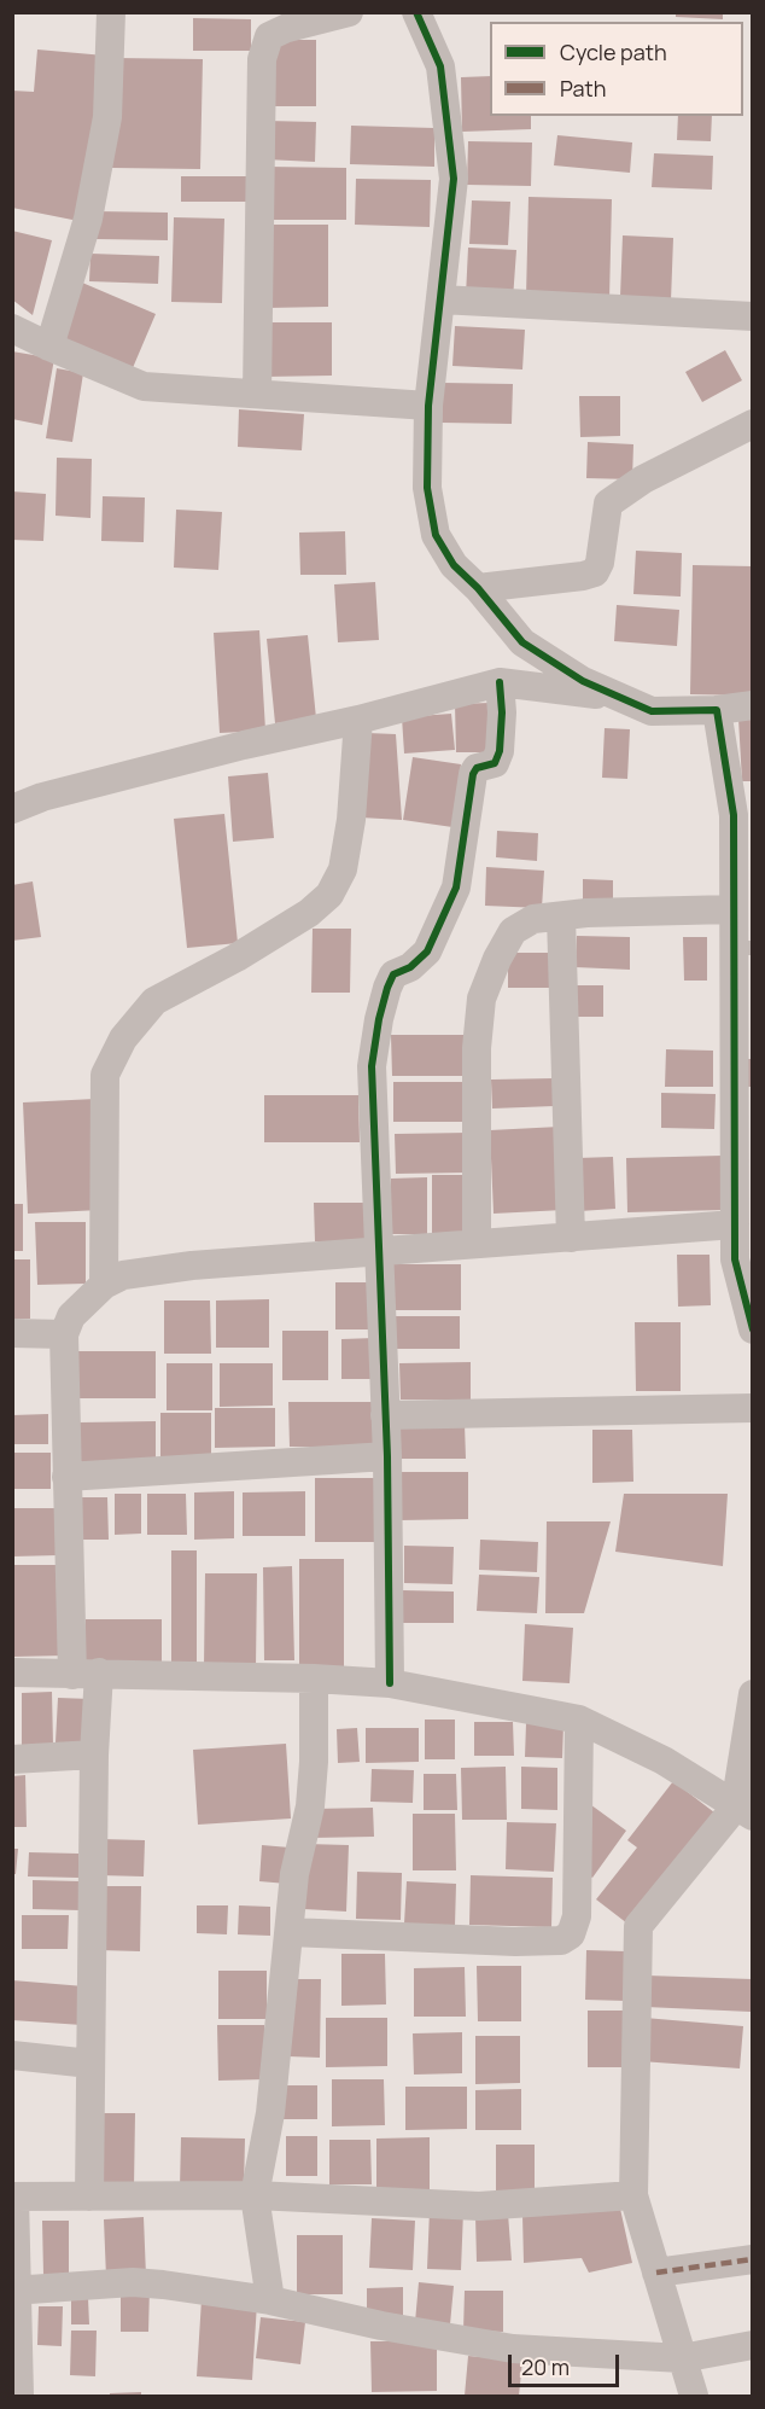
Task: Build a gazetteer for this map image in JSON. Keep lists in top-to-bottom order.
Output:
{
  "legend": ["Cycle path", "Path"],
  "scale_bar": "20 m"
}
